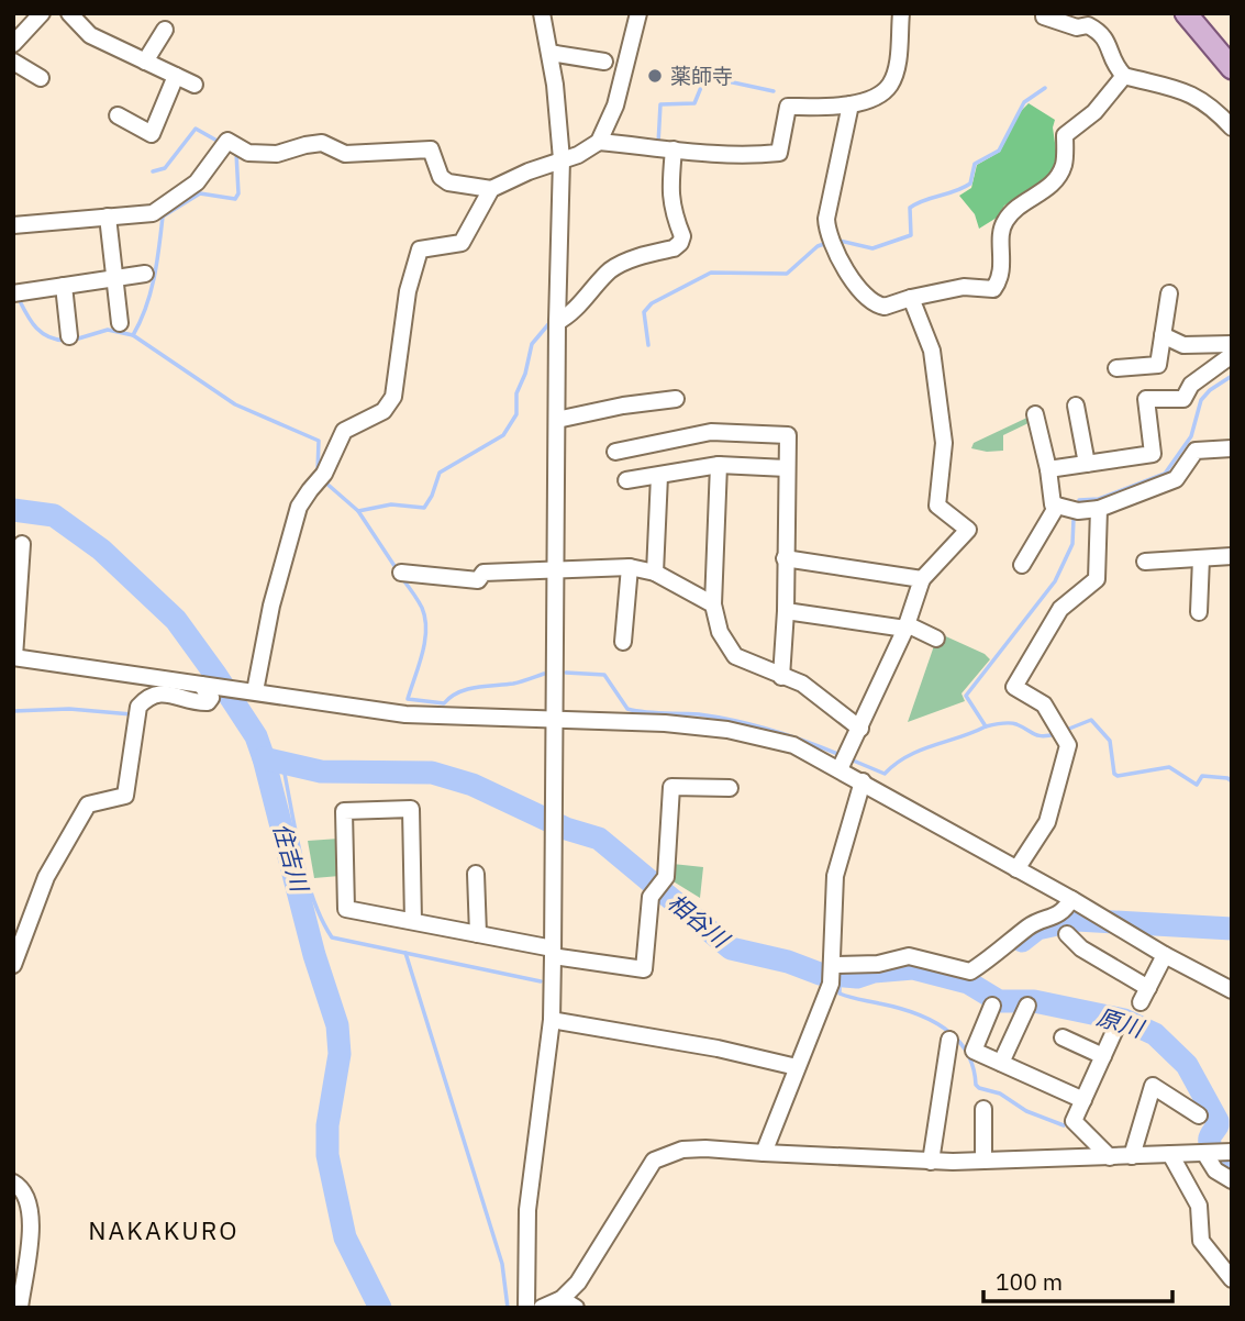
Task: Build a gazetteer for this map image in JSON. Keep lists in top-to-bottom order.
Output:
{
  "districts": ["NAKAKURO"],
  "water": ["住吉川", "相谷川", "原川"],
  "places": ["薬師寺"],
  "scale_bar": "100 m"
}
